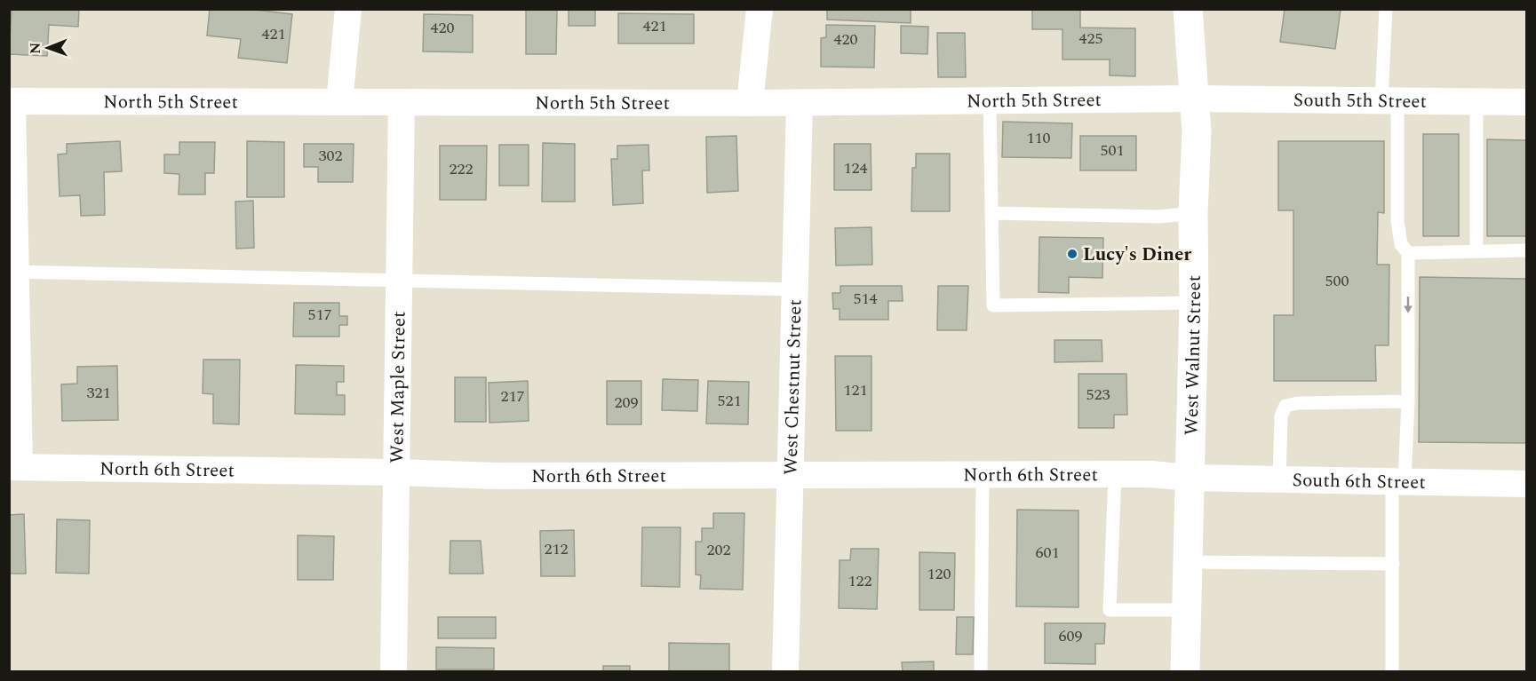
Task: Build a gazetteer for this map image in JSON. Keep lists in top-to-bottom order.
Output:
{
  "streets": {
    "main road": ["West Walnut Street"],
    "street": [
      "North 5th Street",
      "South 5th Street",
      "West Maple Street",
      "West Chestnut Street",
      "North 6th Street",
      "South 6th Street"
    ]
  },
  "crossings": [
    ["North 5th Street", "South 5th Street"],
    ["North 5th Street", "West Walnut Street"],
    ["North 5th Street", "West Maple Street"],
    ["North 5th Street", "West Chestnut Street"],
    ["South 5th Street", "West Walnut Street"],
    ["West Walnut Street", "North 6th Street"],
    ["West Walnut Street", "South 6th Street"],
    ["West Maple Street", "North 6th Street"],
    ["West Chestnut Street", "North 6th Street"],
    ["North 6th Street", "South 6th Street"]
  ],
  "places": ["Lucy's Diner"],
  "house_numbers": [
    "421",
    "420",
    "421",
    "425",
    "420",
    "110",
    "501",
    "302",
    "124",
    "222",
    "500",
    "514",
    "517",
    "121",
    "321",
    "523",
    "217",
    "521",
    "209",
    "212",
    "202",
    "601",
    "120",
    "122",
    "609"
  ],
  "north": "left"
}
